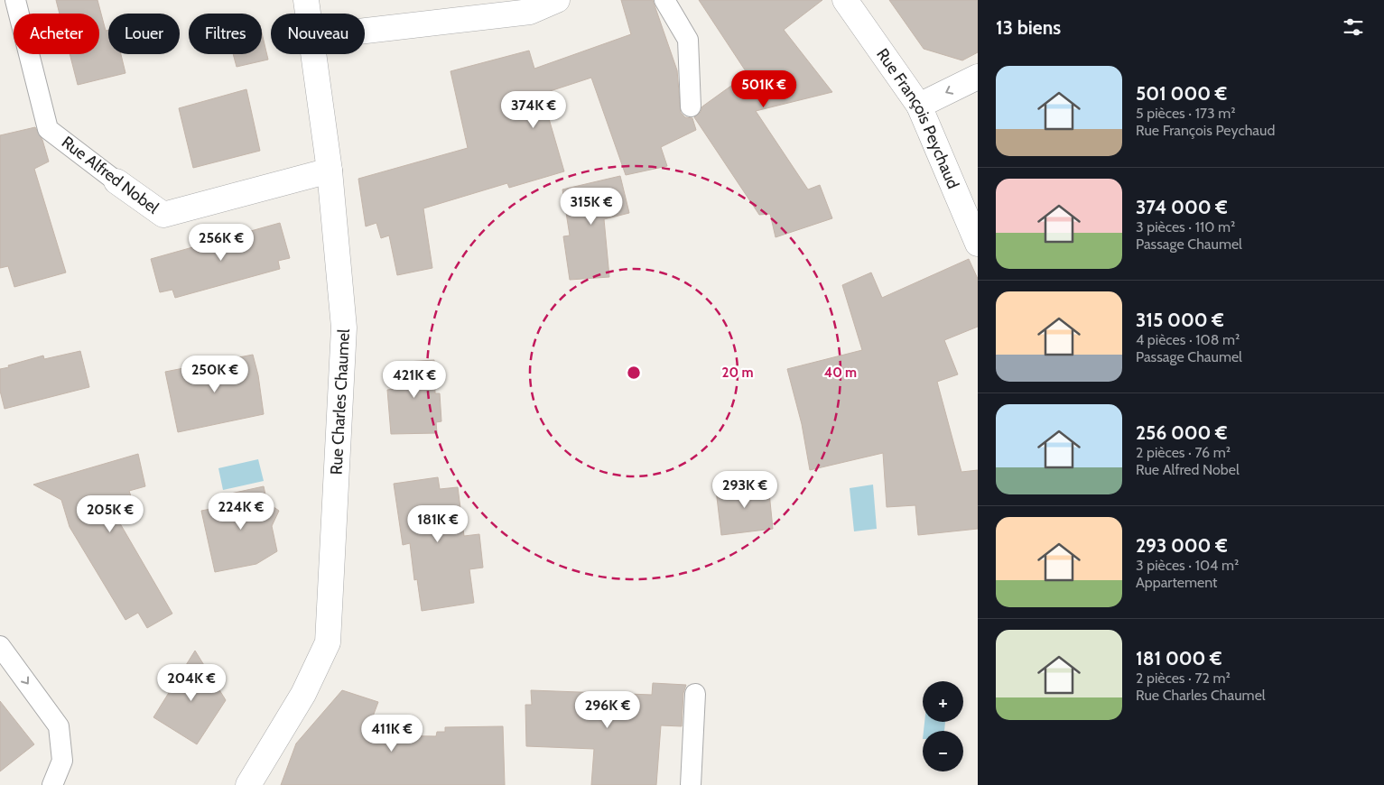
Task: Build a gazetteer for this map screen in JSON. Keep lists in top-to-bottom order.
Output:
{
  "streets": {
    "street": ["Rue François Peychaud", "Rue Alfred Nobel", "Rue Charles Chaumel"]
  },
  "crossings": [
    ["Rue Alfred Nobel", "Rue Charles Chaumel"]
  ],
  "page": {
    "heading": "13 biens",
    "chip": [
      "Acheter",
      "Louer",
      "Filtres",
      "Nouveau"
    ],
    "list": [
      {
        "name": "501 000 €",
        "note": "5 pièces · 173 m² · Rue François Peychaud"
      },
      {
        "name": "374 000 €",
        "note": "3 pièces · 110 m² · Passage Chaumel"
      },
      {
        "name": "315 000 €",
        "note": "4 pièces · 108 m² · Passage Chaumel"
      },
      {
        "name": "256 000 €",
        "note": "2 pièces · 76 m² · Rue Alfred Nobel"
      },
      {
        "name": "293 000 €",
        "note": "3 pièces · 104 m² · Appartement"
      },
      {
        "name": "181 000 €",
        "note": "2 pièces · 72 m² · Rue Charles Chaumel"
      }
    ],
    "price": [
      "501K €",
      "374K €",
      "315K €",
      "256K €",
      "250K €",
      "421K €",
      "293K €",
      "224K €",
      "205K €",
      "181K €",
      "204K €",
      "296K €",
      "411K €"
    ],
    "map_buttons": ["+", "−"]
  },
  "rings": ["20 m", "40 m"]
}
